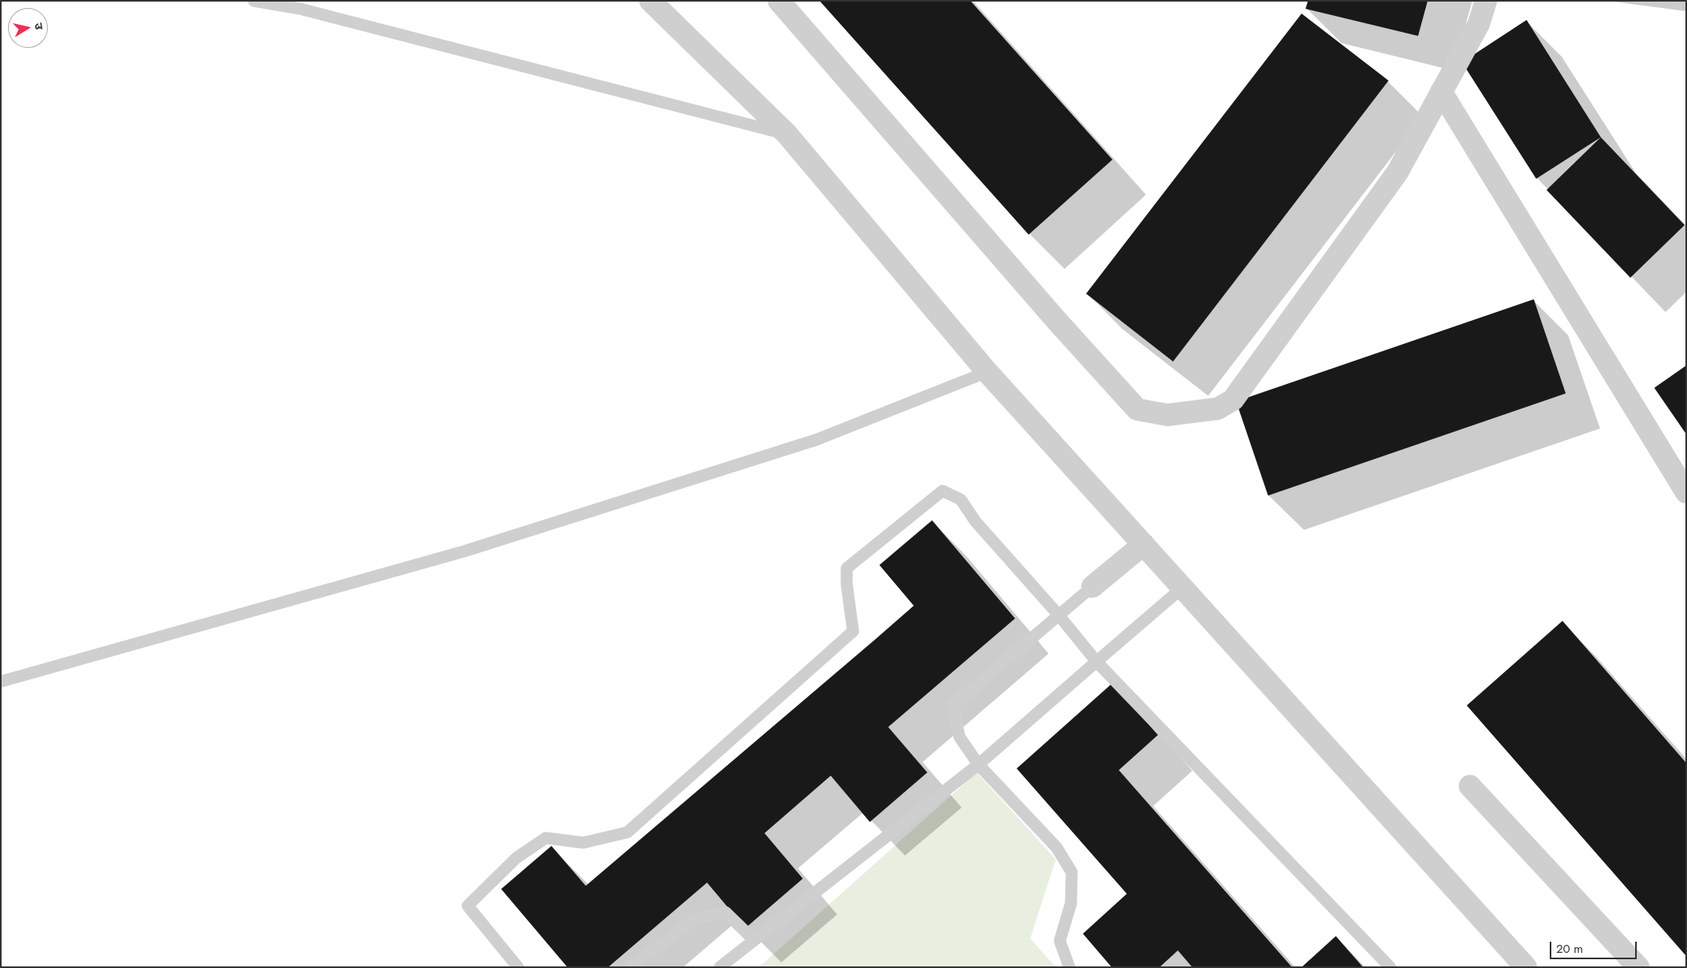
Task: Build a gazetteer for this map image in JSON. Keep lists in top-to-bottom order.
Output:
{
  "scale_bar": "20 m",
  "north": "right"
}
